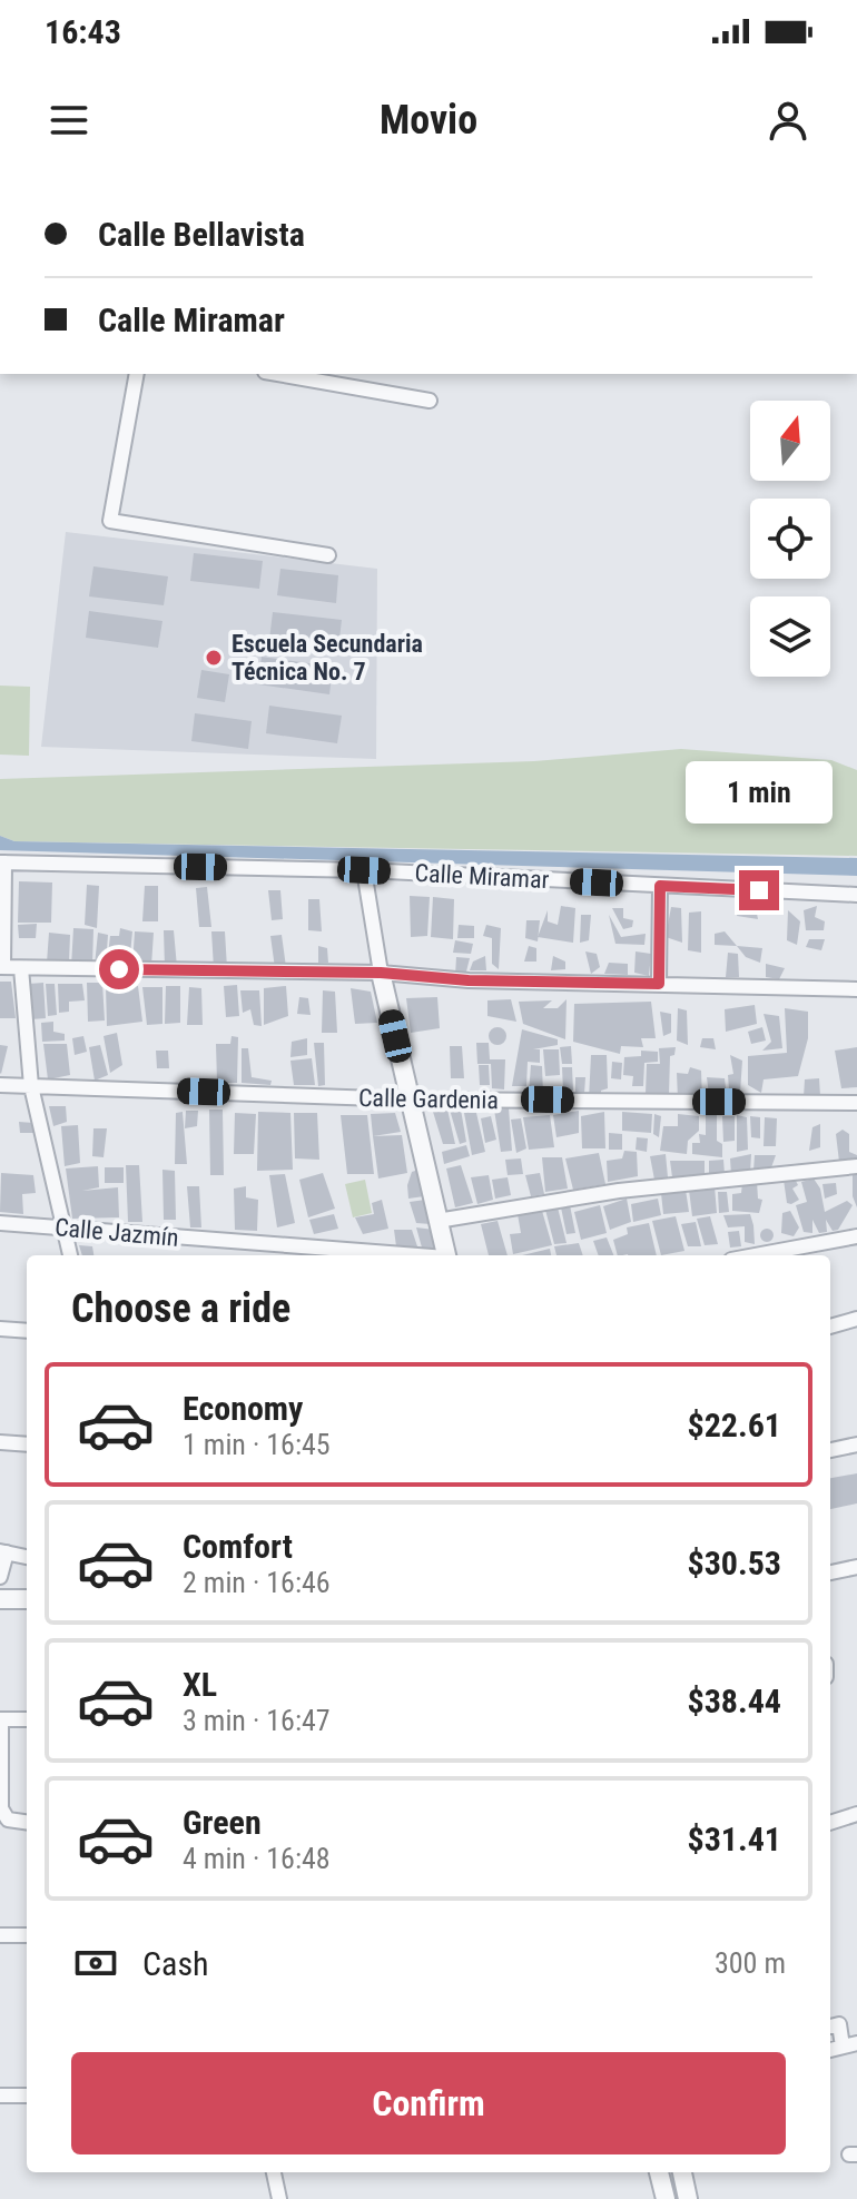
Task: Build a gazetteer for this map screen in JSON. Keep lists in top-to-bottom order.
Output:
{
  "streets": {
    "street": ["Calle Miramar", "Calle Gardenia", "Calle Jazmín"]
  },
  "places": ["Escuela Secundaria Técnica No. 7"],
  "north": "top",
  "page": {
    "status": "16:43",
    "header": "Movio",
    "banner": ["Calle Bellavista", "Calle Miramar"],
    "bubble": "1 min",
    "heading": "Choose a ride",
    "list": [
      {
        "name": "Economy",
        "note": "1 min · 16:45",
        "value": "$22.61"
      },
      {
        "name": "Comfort",
        "note": "2 min · 16:46",
        "value": "$30.53"
      },
      {
        "name": "XL",
        "note": "3 min · 16:47",
        "value": "$38.44"
      },
      {
        "name": "Green",
        "note": "4 min · 16:48",
        "value": "$31.41"
      }
    ],
    "pay": ["Cash", "300 m"],
    "buttons": "Confirm"
  }
}
